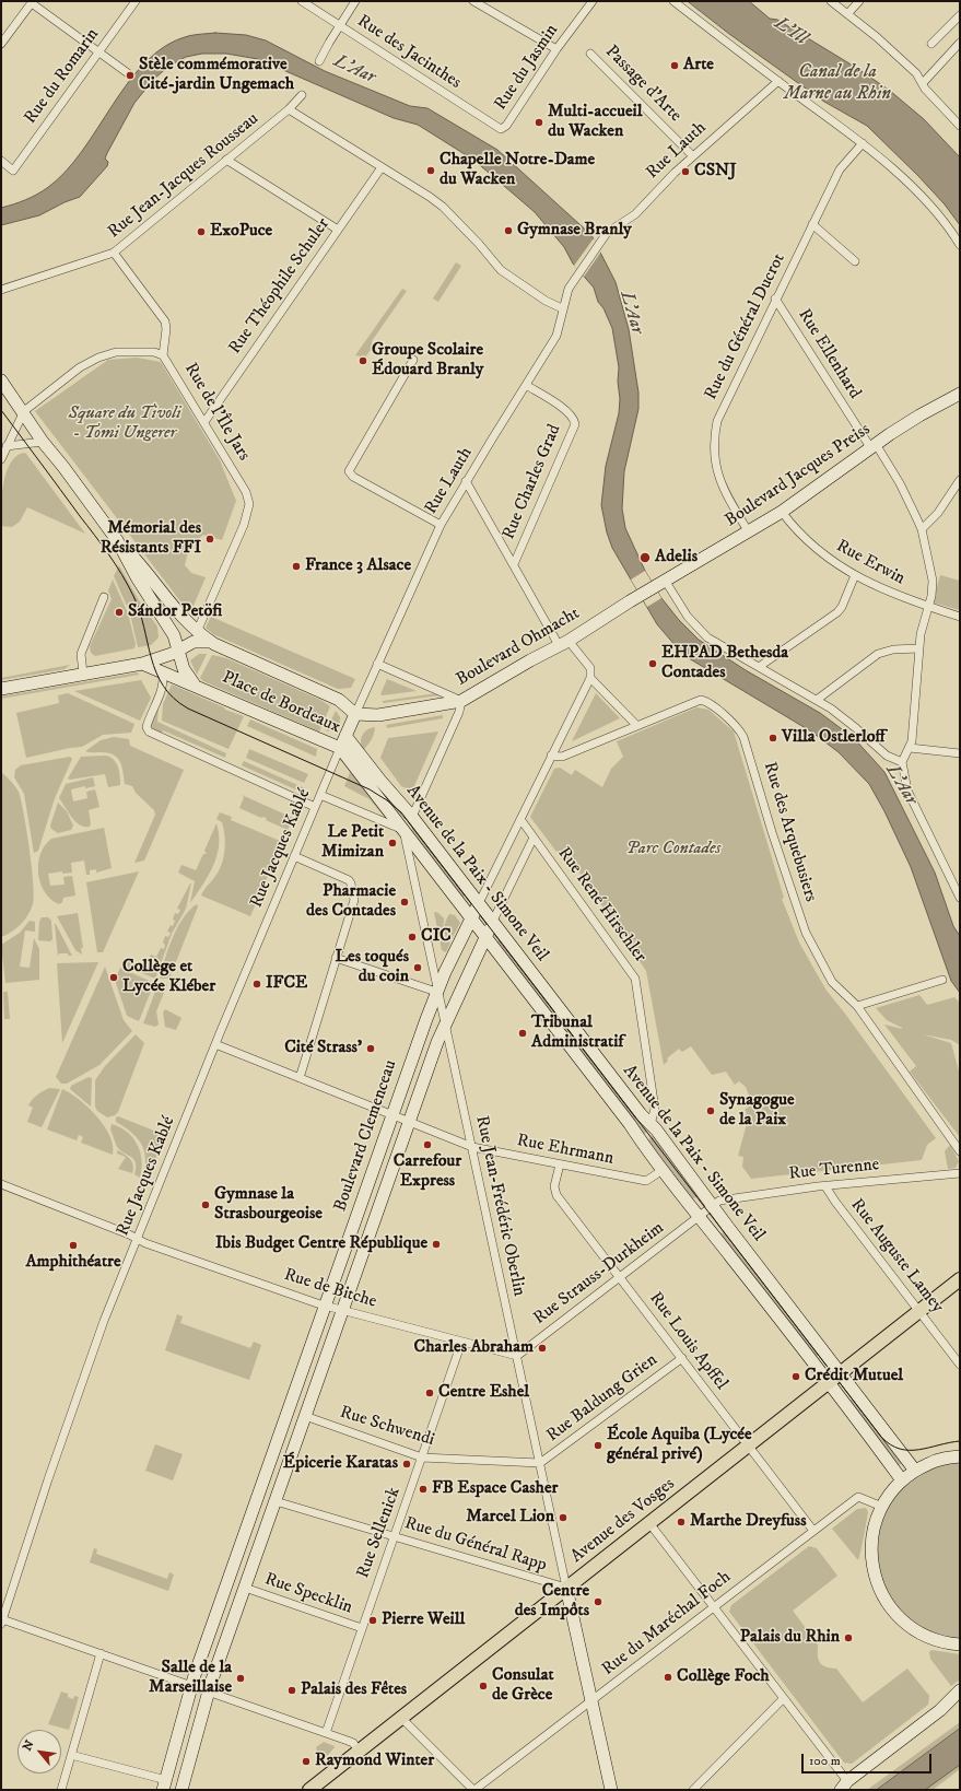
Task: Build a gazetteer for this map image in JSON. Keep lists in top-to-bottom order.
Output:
{
  "streets": {
    "main road": [
      "Boulevard Jacques Preiss",
      "Boulevard Ohmacht",
      "Place de Bordeaux",
      "Avenue de la Paix - Simone Veil",
      "Boulevard Clemenceau",
      "Avenue des Vosges"
    ],
    "street": [
      "Rue des Jacinthes",
      "Rue du Jasmin",
      "Rue du Romarin",
      "Passage d'Arte",
      "Rue Lauth",
      "Rue Jean-Jacques Rousseau",
      "Rue Théophile Schuler",
      "Rue du Général Ducrot",
      "Rue Ellenhard",
      "Rue de l'Île Jars",
      "Rue Charles Grad",
      "Rue Erwin",
      "Rue des Arquebusiers",
      "Rue Jacques Kablé",
      "Rue René Hirschler",
      "Rue Ehrmann",
      "Rue Turenne",
      "Rue Jean-Frédéric Oberlin",
      "Rue Auguste Lamey",
      "Rue Strauss-Durkheim",
      "Rue de Bitche",
      "Rue Louis Apffel",
      "Rue Baldung Grien",
      "Rue Schwendi",
      "Rue Sellenick",
      "Rue du Général Rapp",
      "Rue Specklin",
      "Rue du Maréchal Foch"
    ]
  },
  "crossings": [
    ["Rue des Jacinthes", "Rue du Jasmin"],
    ["Passage d'Arte", "Rue Lauth"],
    ["Rue Lauth", "Rue Charles Grad"],
    ["Rue Lauth", "Boulevard Ohmacht"],
    ["Rue Lauth", "Place de Bordeaux"],
    ["Rue Théophile Schuler", "Rue de l'Île Jars"],
    ["Rue du Général Ducrot", "Rue Ellenhard"],
    ["Rue du Général Ducrot", "Boulevard Jacques Preiss"],
    ["Rue Ellenhard", "Boulevard Jacques Preiss"],
    ["Rue Ellenhard", "Rue Erwin"],
    ["Rue de l'Île Jars", "Place de Bordeaux"],
    ["Boulevard Jacques Preiss", "Rue Erwin"],
    ["Boulevard Jacques Preiss", "Boulevard Ohmacht"],
    ["Boulevard Ohmacht", "Place de Bordeaux"],
    ["Place de Bordeaux", "Rue Jacques Kablé"],
    ["Place de Bordeaux", "Avenue de la Paix - Simone Veil"],
    ["Rue Jacques Kablé", "Avenue de la Paix - Simone Veil"],
    ["Rue Jacques Kablé", "Rue Ehrmann"],
    ["Rue Jacques Kablé", "Rue de Bitche"],
    ["Avenue de la Paix - Simone Veil", "Rue René Hirschler"],
    ["Avenue de la Paix - Simone Veil", "Boulevard Clemenceau"],
    ["Avenue de la Paix - Simone Veil", "Rue Ehrmann"],
    ["Avenue de la Paix - Simone Veil", "Rue Turenne"],
    ["Avenue de la Paix - Simone Veil", "Rue Jean-Frédéric Oberlin"],
    ["Avenue de la Paix - Simone Veil", "Rue Strauss-Durkheim"],
    ["Avenue de la Paix - Simone Veil", "Avenue des Vosges"],
    ["Boulevard Clemenceau", "Rue Ehrmann"],
    ["Boulevard Clemenceau", "Rue Jean-Frédéric Oberlin"],
    ["Boulevard Clemenceau", "Rue de Bitche"],
    ["Boulevard Clemenceau", "Rue Schwendi"],
    ["Boulevard Clemenceau", "Rue du Général Rapp"],
    ["Boulevard Clemenceau", "Rue Specklin"],
    ["Rue Ehrmann", "Rue Jean-Frédéric Oberlin"],
    ["Rue Ehrmann", "Rue Louis Apffel"],
    ["Rue Turenne", "Rue Auguste Lamey"],
    ["Rue Turenne", "Rue Strauss-Durkheim"],
    ["Rue Jean-Frédéric Oberlin", "Rue Strauss-Durkheim"],
    ["Rue Jean-Frédéric Oberlin", "Rue de Bitche"],
    ["Rue Jean-Frédéric Oberlin", "Rue Baldung Grien"],
    ["Rue Jean-Frédéric Oberlin", "Rue Schwendi"],
    ["Rue Jean-Frédéric Oberlin", "Avenue des Vosges"],
    ["Rue Jean-Frédéric Oberlin", "Rue du Général Rapp"],
    ["Rue Auguste Lamey", "Avenue des Vosges"],
    ["Rue Strauss-Durkheim", "Rue de Bitche"],
    ["Rue Strauss-Durkheim", "Rue Louis Apffel"],
    ["Rue de Bitche", "Rue Sellenick"],
    ["Rue Louis Apffel", "Rue Baldung Grien"],
    ["Rue Louis Apffel", "Avenue des Vosges"],
    ["Rue Louis Apffel", "Rue du Maréchal Foch"],
    ["Rue Baldung Grien", "Rue Schwendi"],
    ["Rue Schwendi", "Rue Sellenick"],
    ["Avenue des Vosges", "Rue du Général Rapp"],
    ["Rue Sellenick", "Rue du Général Rapp"],
    ["Rue Sellenick", "Rue Specklin"]
  ],
  "water": ["L'Ill", "L'Aar", "Canal de la Marne au Rhin"],
  "parks": ["Square du Tivoli - Tomi Ungerer", "Parc Contades"],
  "places": [
    "Arte",
    "Stèle commémorative Cité-jardin Ungemach",
    "Multi-accueil du Wacken",
    "Chapelle Notre-Dame du Wacken",
    "CSNJ",
    "Gymnase Branly",
    "ExoPuce",
    "Groupe Scolaire Édouard Branly",
    "Mémorial des Résistants FFI",
    "Adelis",
    "France 3 Alsace",
    "Sándor Petöfi",
    "EHPAD Bethesda Contades",
    "Villa Ostlerloff",
    "Le Petit Mimizan",
    "Pharmacie des Contades",
    "CIC",
    "Les toqués du coin",
    "Collège et Lycée Kléber",
    "IFCE",
    "Tribunal Administratif",
    "Cité Strass'",
    "Synagogue de la Paix",
    "Carrefour Express",
    "Gymnase la Strasbourgeoise",
    "Ibis Budget Centre République",
    "Amphithéatre",
    "Charles Abraham",
    "Crédit Mutuel",
    "Centre Eshel",
    "École Aquiba (Lycée général privé)",
    "Épicerie Karatas",
    "FB Espace Casher",
    "Marcel Lion",
    "Marthe Dreyfuss",
    "Centre des Impôts",
    "Pierre Weill",
    "Palais du Rhin",
    "Collège Foch",
    "Salle de la Marseillaise",
    "Consulat de Grèce",
    "Palais des Fêtes",
    "Raymond Winter"
  ],
  "scale_bar": "100 m",
  "north": "top left"
}
